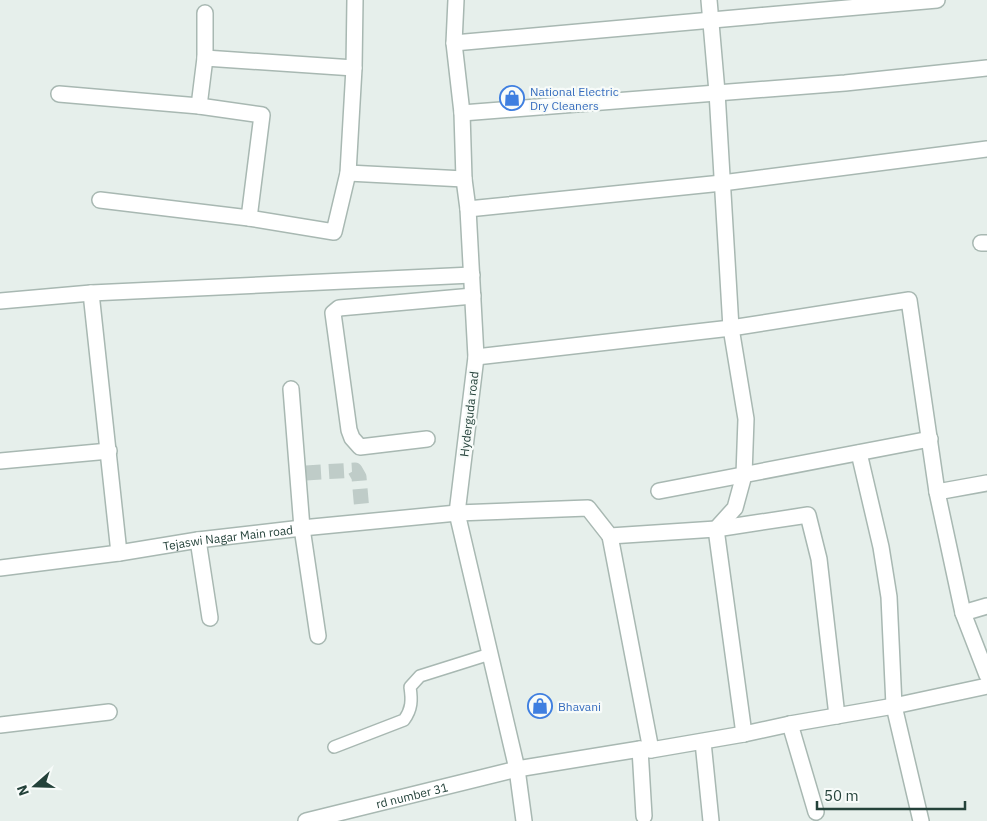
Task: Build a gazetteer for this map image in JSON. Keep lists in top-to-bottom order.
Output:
{
  "streets": {
    "street": ["Hyderguda road", "Tejaswi Nagar Main road", "rd number 31"]
  },
  "crossings": [
    ["Hyderguda road", "Tejaswi Nagar Main road"],
    ["Hyderguda road", "rd number 31"]
  ],
  "places": {
    "shop": ["National Electric Dry Cleaners", "Bhavani"]
  },
  "scale_bar": "50 m",
  "north": "left"
}
